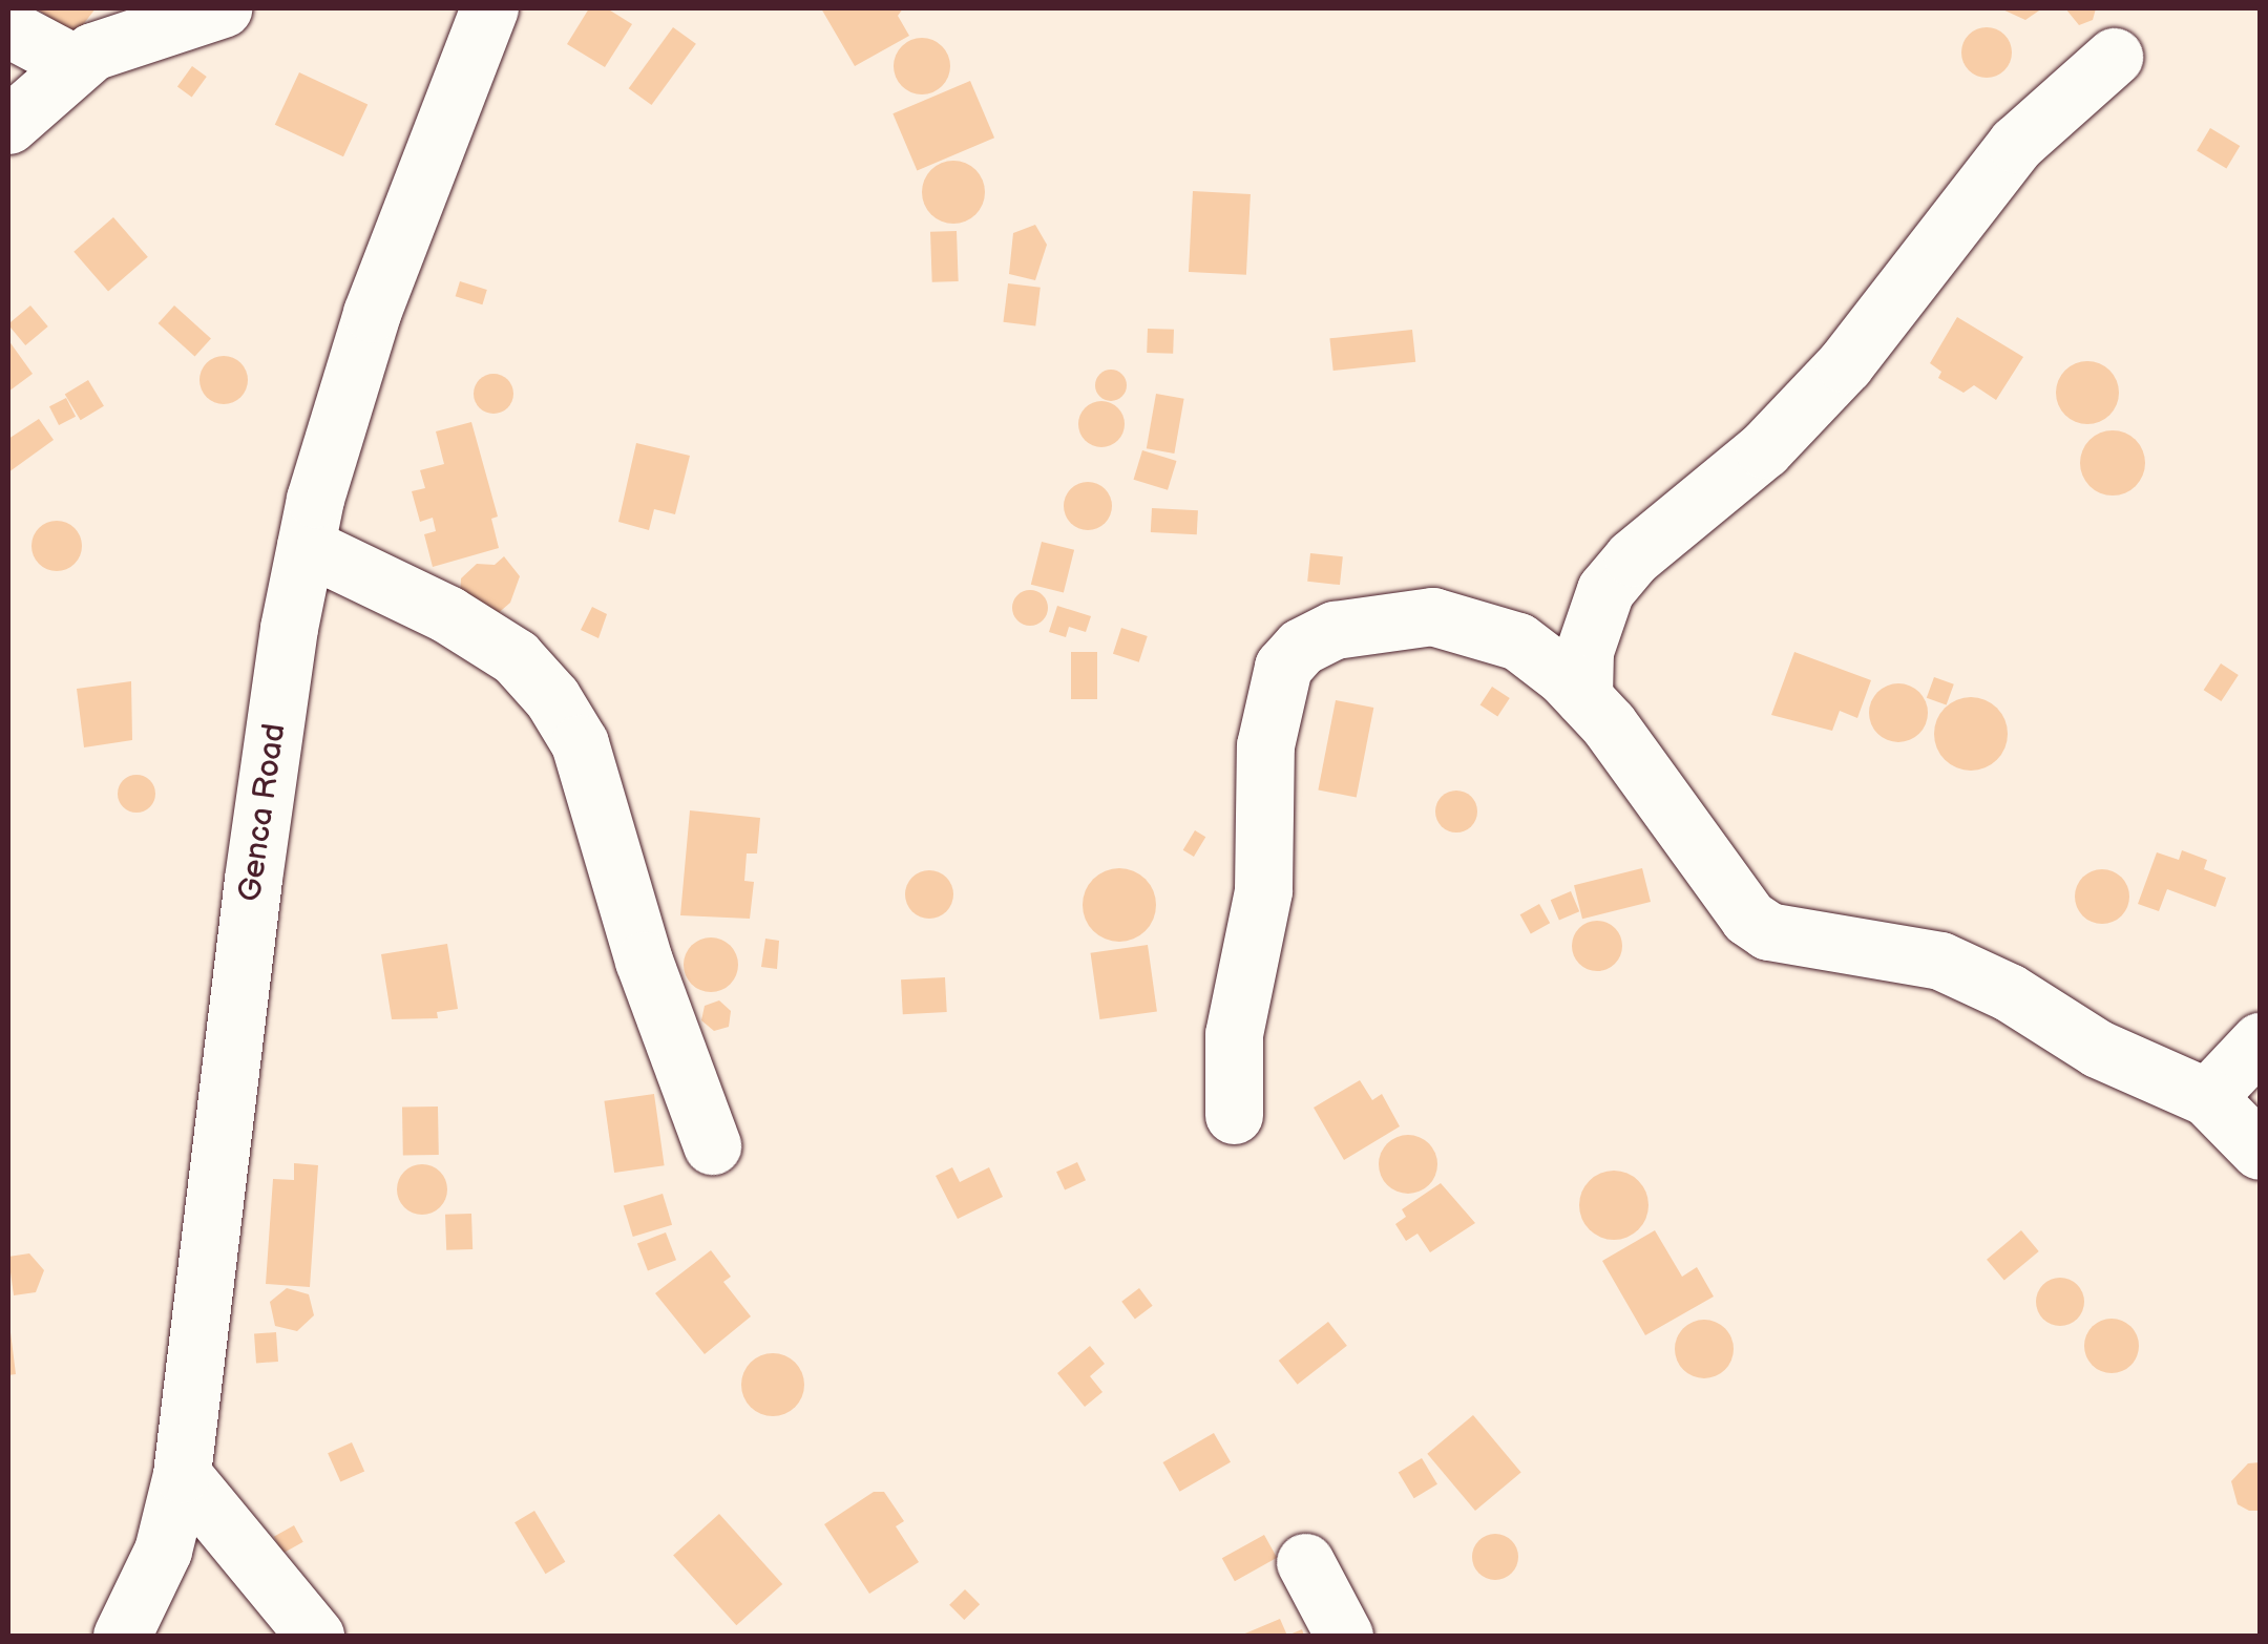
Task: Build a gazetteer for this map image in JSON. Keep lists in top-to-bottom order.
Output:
{
  "streets": {
    "street": ["Genca Road"]
  }
}
